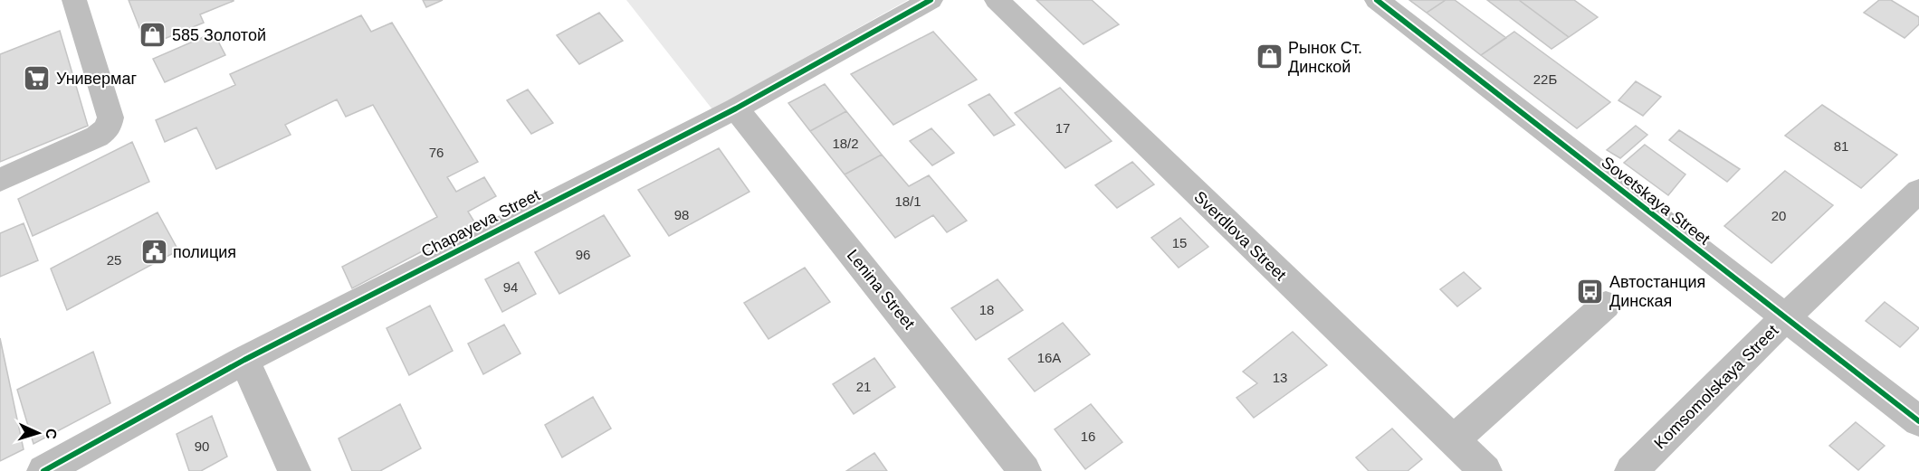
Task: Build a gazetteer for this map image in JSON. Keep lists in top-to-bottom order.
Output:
{
  "streets": {
    "street": [
      "Sovetskaya Street",
      "Chapayeva Street",
      "Sverdlova Street",
      "Lenina Street",
      "Komsomolskaya Street"
    ]
  },
  "crossings": [
    ["Sovetskaya Street", "Komsomolskaya Street"],
    ["Chapayeva Street", "Lenina Street"]
  ],
  "places": {
    "shop": ["585 Золотой", "Рынок Ст. Динской"],
    "supermarket": ["Универмаг"],
    "public building": ["полиция"],
    "bus stop": ["Автостанция Динская"]
  },
  "house_numbers": [
    "22Б",
    "17",
    "18/2",
    "81",
    "76",
    "18/1",
    "98",
    "20",
    "15",
    "96",
    "25",
    "94",
    "18",
    "16А",
    "13",
    "21",
    "16",
    "90"
  ],
  "north": "right"
}
